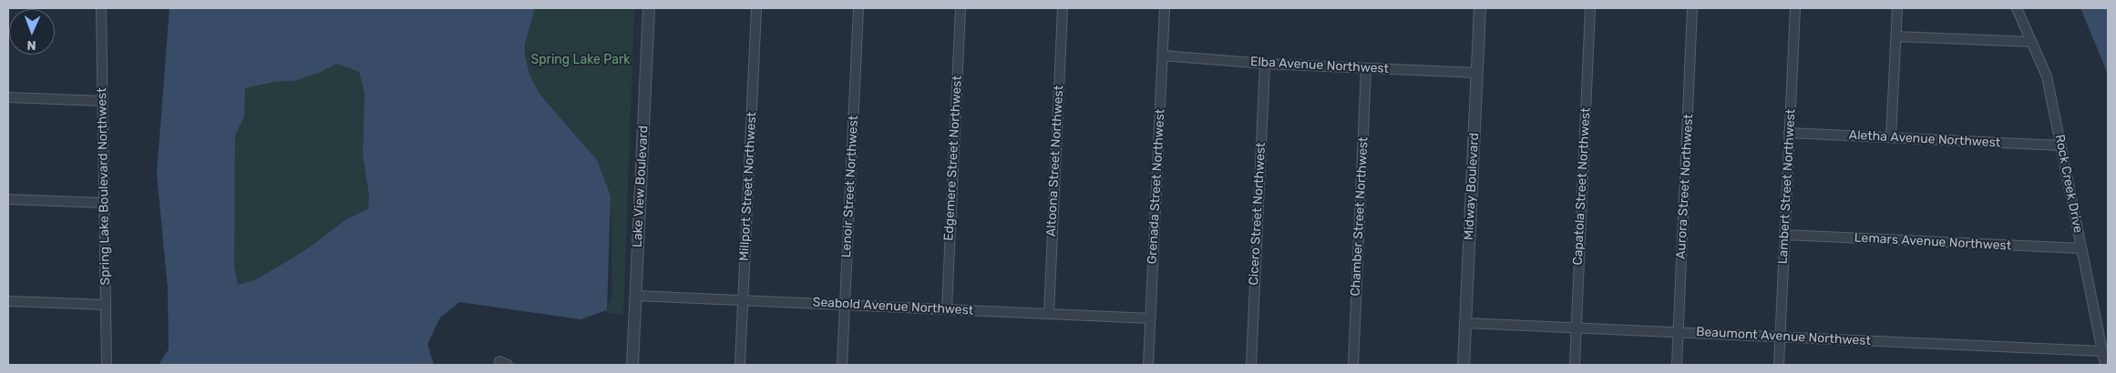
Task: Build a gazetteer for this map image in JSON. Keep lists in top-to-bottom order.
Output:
{
  "streets": {
    "street": [
      "Elba Avenue Northwest",
      "Aletha Avenue Northwest",
      "Edgemere Street Northwest",
      "Altoona Street Northwest",
      "Rock Creek Drive",
      "Spring Lake Boulevard Northwest",
      "Lake View Boulevard",
      "Millport Street Northwest",
      "Lenoir Street Northwest",
      "Grenada Street Northwest",
      "Midway Boulevard",
      "Capatola Street Northwest",
      "Aurora Street Northwest",
      "Lambert Street Northwest",
      "Cicero Street Northwest",
      "Chamber Street Northwest",
      "Lemars Avenue Northwest",
      "Seabold Avenue Northwest",
      "Beaumont Avenue Northwest"
    ]
  },
  "crossings": [
    ["Elba Avenue Northwest", "Grenada Street Northwest"],
    ["Elba Avenue Northwest", "Midway Boulevard"],
    ["Elba Avenue Northwest", "Cicero Street Northwest"],
    ["Elba Avenue Northwest", "Chamber Street Northwest"],
    ["Aletha Avenue Northwest", "Rock Creek Drive"],
    ["Aletha Avenue Northwest", "Lambert Street Northwest"],
    ["Edgemere Street Northwest", "Seabold Avenue Northwest"],
    ["Altoona Street Northwest", "Seabold Avenue Northwest"],
    ["Rock Creek Drive", "Lemars Avenue Northwest"],
    ["Rock Creek Drive", "Beaumont Avenue Northwest"],
    ["Lake View Boulevard", "Seabold Avenue Northwest"],
    ["Millport Street Northwest", "Seabold Avenue Northwest"],
    ["Lenoir Street Northwest", "Seabold Avenue Northwest"],
    ["Grenada Street Northwest", "Seabold Avenue Northwest"],
    ["Midway Boulevard", "Beaumont Avenue Northwest"],
    ["Capatola Street Northwest", "Beaumont Avenue Northwest"],
    ["Aurora Street Northwest", "Beaumont Avenue Northwest"],
    ["Lambert Street Northwest", "Lemars Avenue Northwest"],
    ["Lambert Street Northwest", "Beaumont Avenue Northwest"]
  ],
  "parks": ["Spring Lake Park"],
  "north": "bottom"
}
